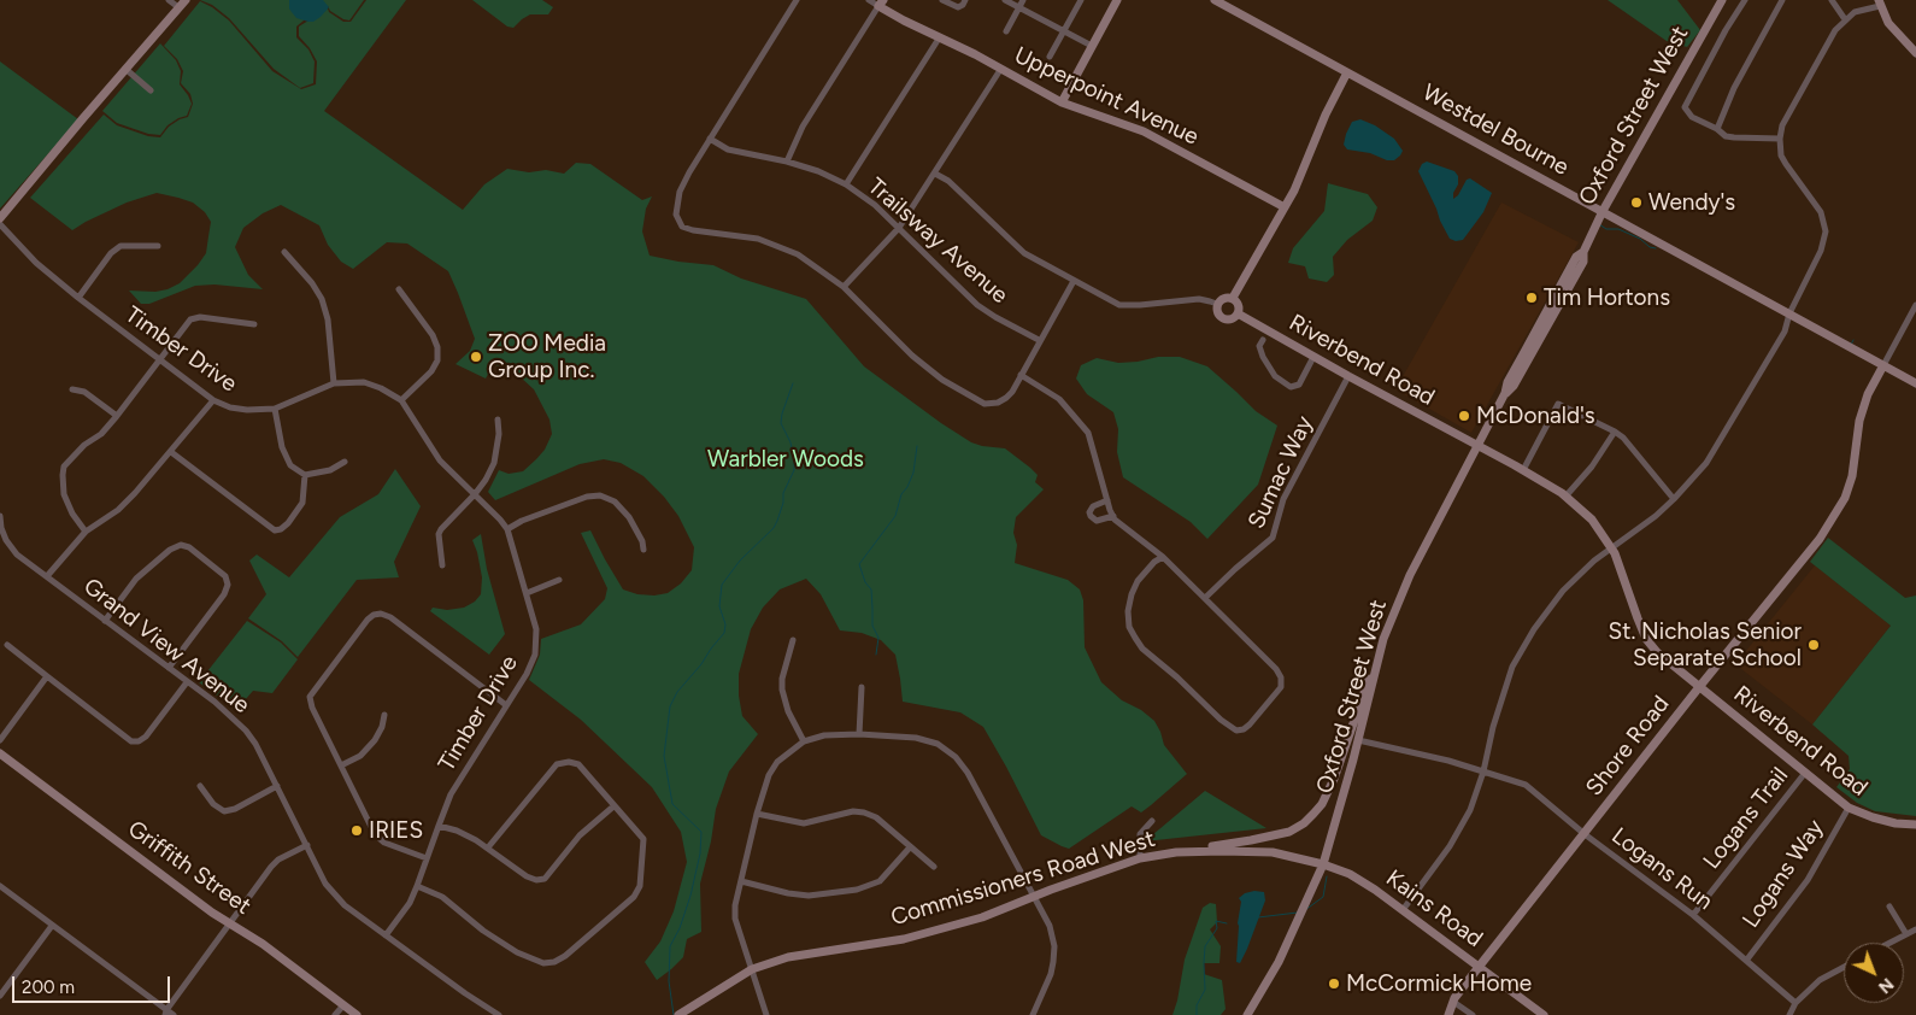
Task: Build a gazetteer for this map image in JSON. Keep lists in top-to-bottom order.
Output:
{
  "streets": {
    "street": [
      "Upperpoint Avenue",
      "Oxford Street West",
      "Westdel Bourne",
      "Trailsway Avenue",
      "Timber Drive",
      "Riverbend Road",
      "Sumac Way",
      "Grand View Avenue",
      "Shore Road",
      "Logans Trail",
      "Griffith Street",
      "Logans Run",
      "Logans Way",
      "Commissioners Road West",
      "Kains Road"
    ]
  },
  "crossings": [
    ["Oxford Street West", "Westdel Bourne"],
    ["Oxford Street West", "Riverbend Road"],
    ["Oxford Street West", "Logans Run"],
    ["Oxford Street West", "Commissioners Road West"],
    ["Oxford Street West", "Kains Road"],
    ["Westdel Bourne", "Shore Road"],
    ["Timber Drive", "Grand View Avenue"],
    ["Riverbend Road", "Sumac Way"],
    ["Riverbend Road", "Shore Road"],
    ["Riverbend Road", "Logans Trail"],
    ["Riverbend Road", "Logans Way"],
    ["Shore Road", "Logans Run"],
    ["Shore Road", "Kains Road"],
    ["Logans Trail", "Logans Run"],
    ["Logans Run", "Logans Way"],
    ["Commissioners Road West", "Kains Road"]
  ],
  "parks": ["Warbler Woods"],
  "places": [
    "Wendy's",
    "Tim Hortons",
    "ZOO Media Group Inc.",
    "McDonald's",
    "St. Nicholas Senior Separate School",
    "IRIES",
    "McCormick Home"
  ],
  "scale_bar": "200 m",
  "north": "bottom right"
}
